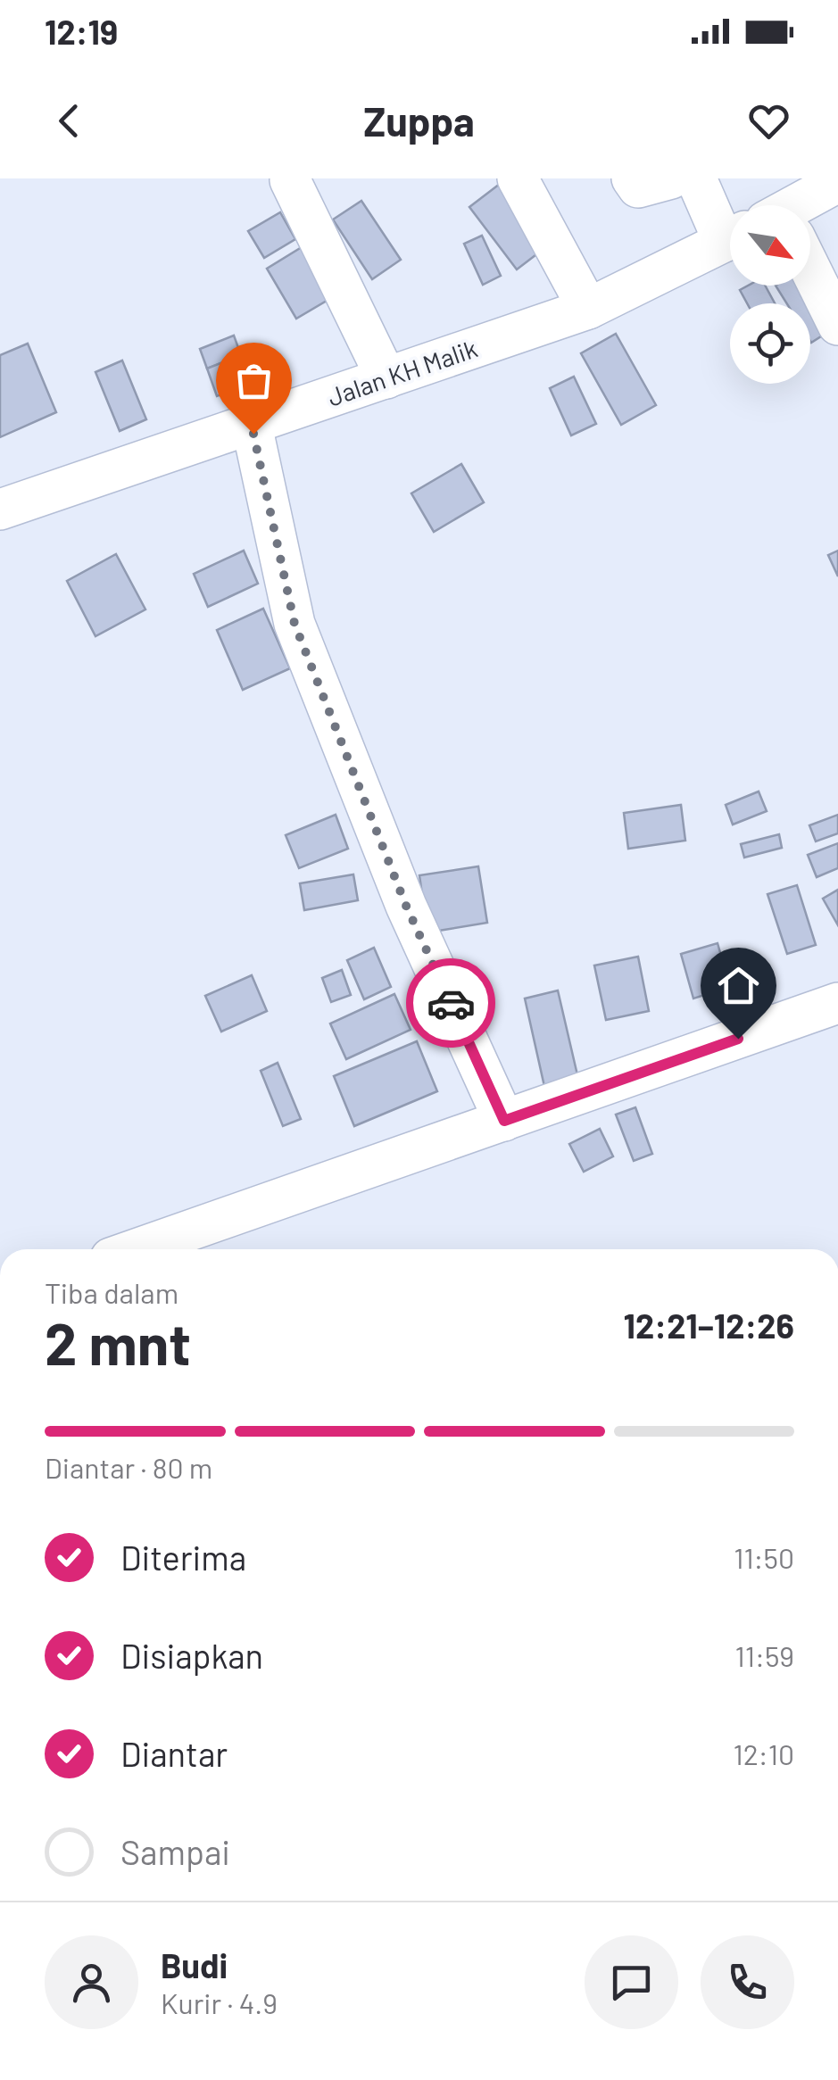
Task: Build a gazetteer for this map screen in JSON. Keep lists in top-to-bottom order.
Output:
{
  "streets": {
    "street": ["Jalan KH Malik"]
  },
  "north": "bottom right",
  "page": {
    "status": "12:19",
    "header": "Zuppa",
    "heading": ["2 mnt", "Tiba dalam", "12:21–12:26"],
    "panel": ["Budi", "Kurir · 4.9"],
    "bar": "Diantar · 80 m",
    "list": [
      ["Diterima", "11:50"],
      ["Disiapkan", "11:59"],
      ["Diantar", "12:10"],
      "Sampai"
    ]
  }
}
